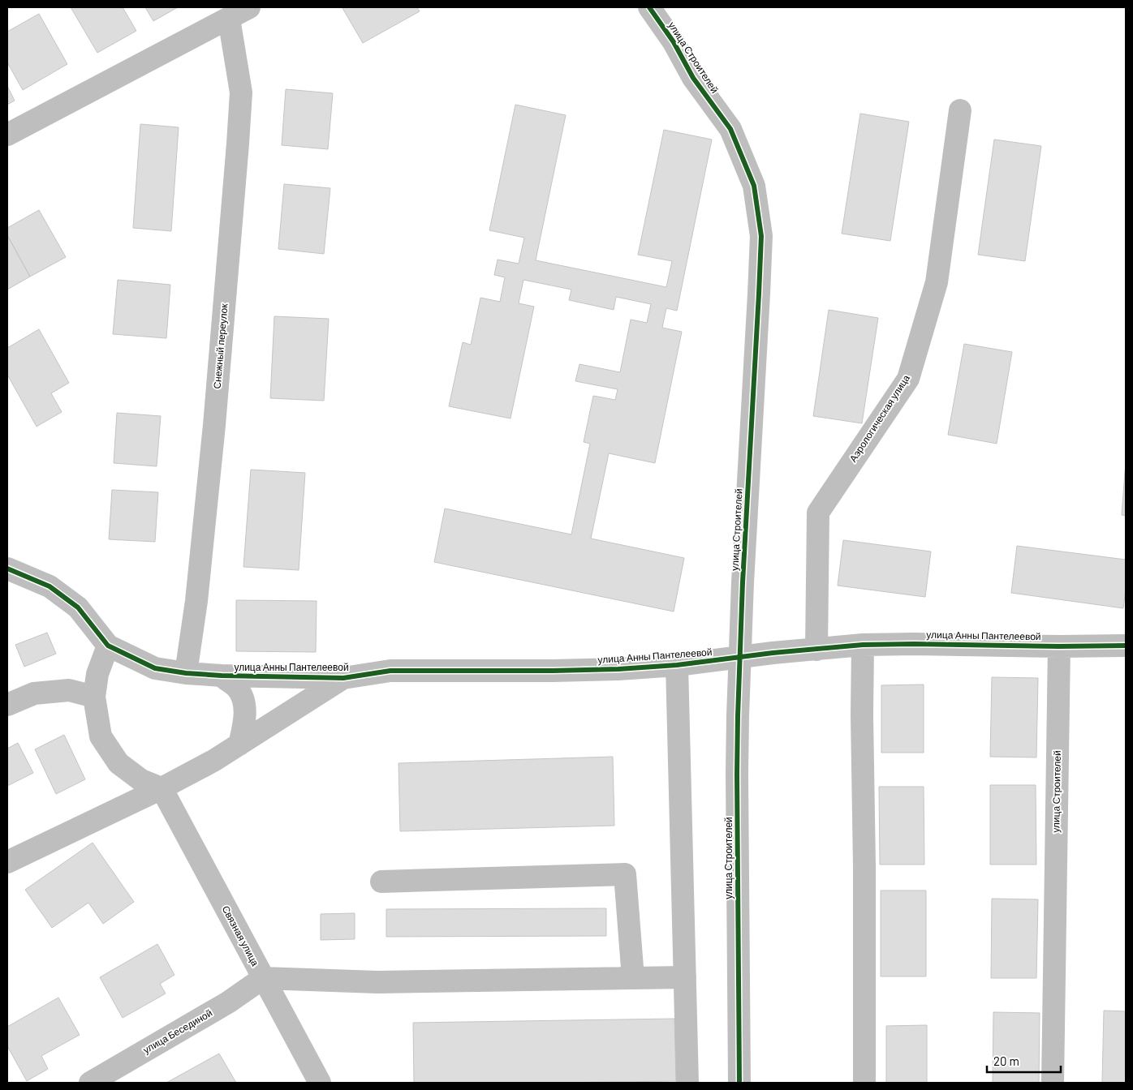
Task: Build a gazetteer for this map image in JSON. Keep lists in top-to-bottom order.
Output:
{
  "streets": {
    "street": [
      "улица Строителей",
      "Снежный переулок",
      "Аэрологическая улица",
      "улица Анны Пантелеевой",
      "Связная улица",
      "улица Бесединой"
    ]
  },
  "crossings": [
    ["улица Строителей", "улица Анны Пантелеевой"],
    ["Снежный переулок", "улица Анны Пантелеевой"],
    ["Аэрологическая улица", "улица Анны Пантелеевой"],
    ["улица Анны Пантелеевой", "Связная улица"],
    ["Связная улица", "улица Бесединой"]
  ],
  "scale_bar": "20 m"
}
